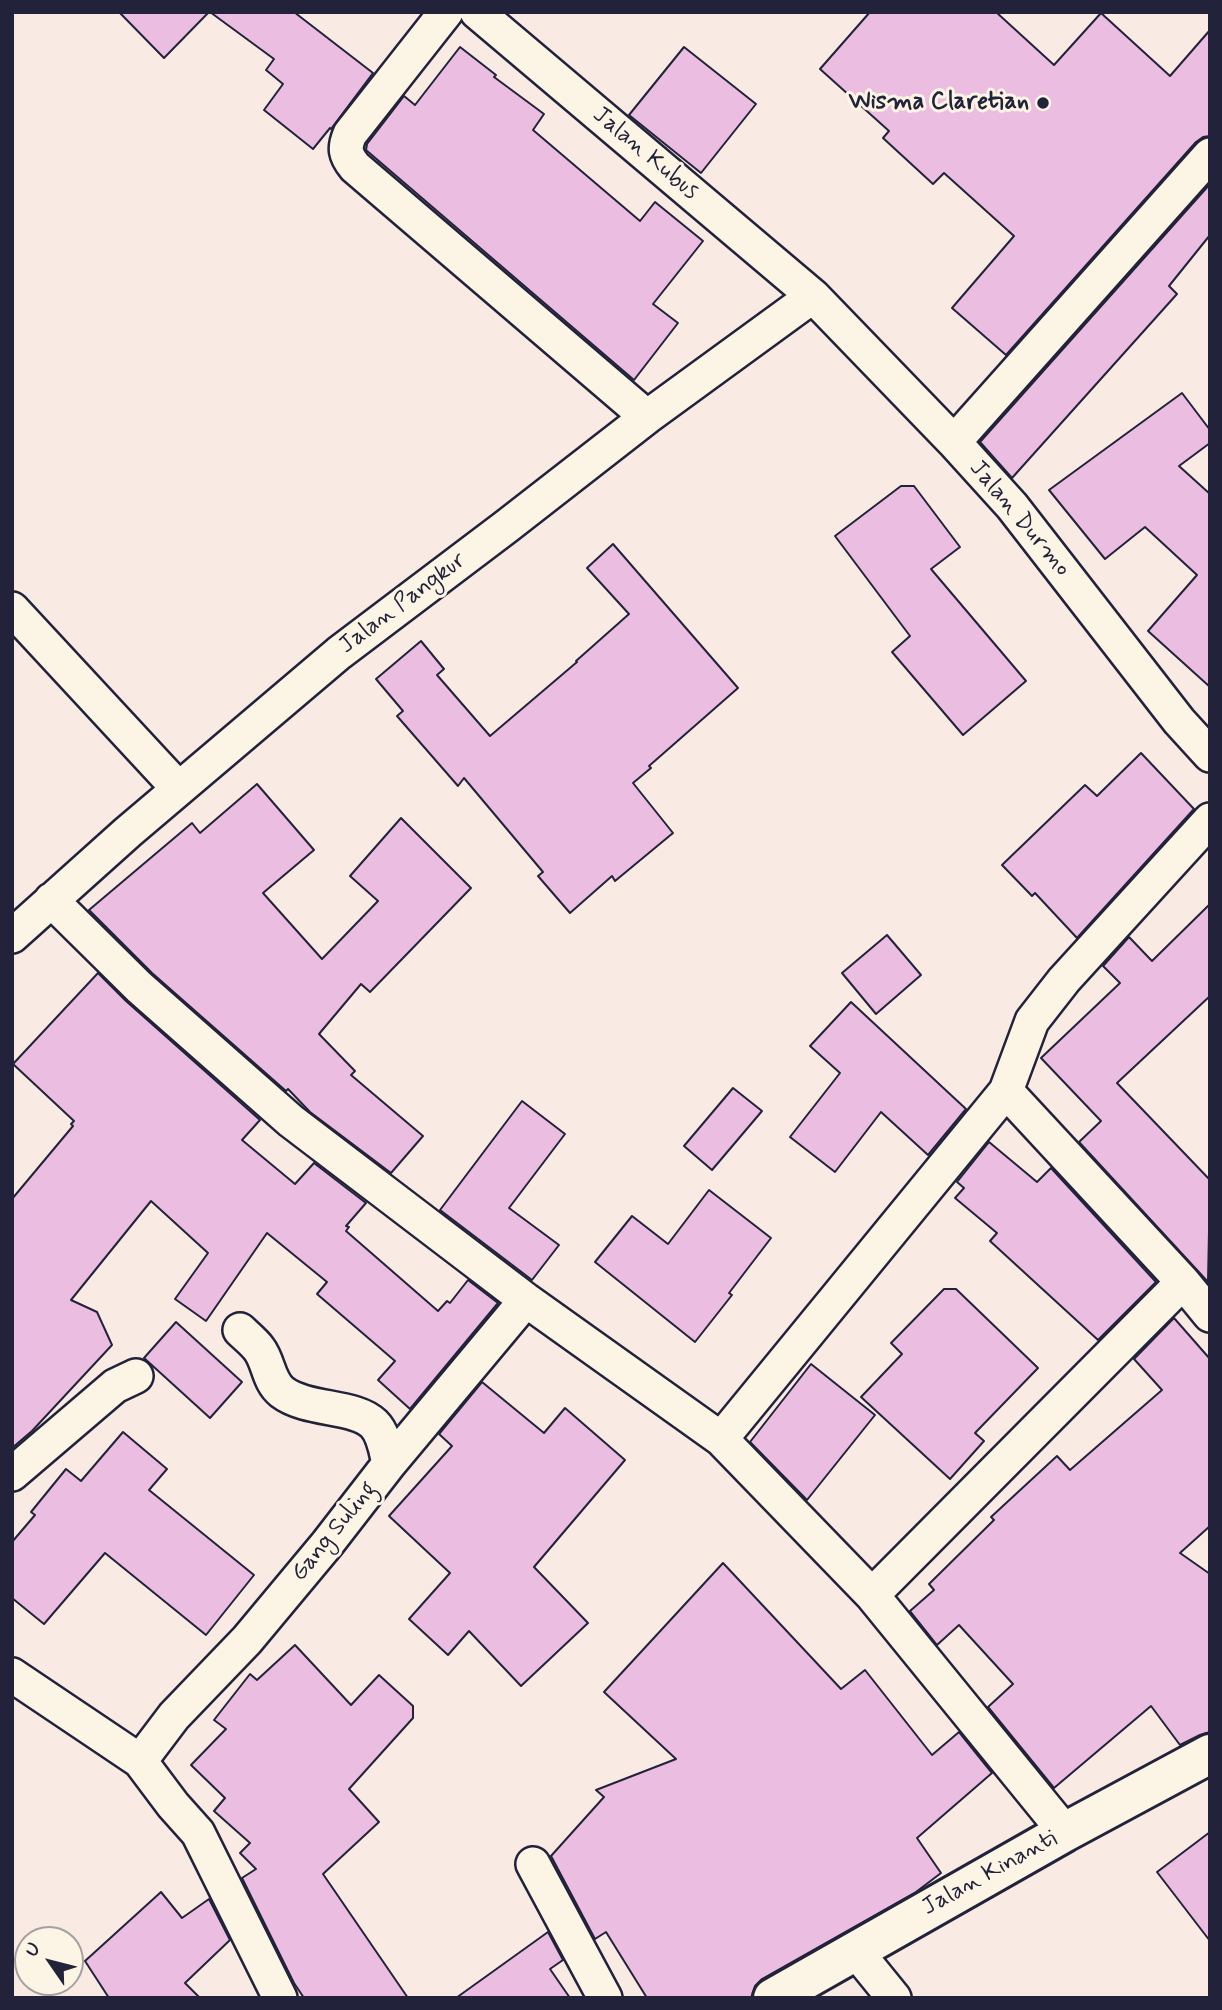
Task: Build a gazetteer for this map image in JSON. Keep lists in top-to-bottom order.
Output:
{
  "streets": {
    "main road": ["Jalan Kinanti"],
    "street": [
      "Jalan Kubus",
      "Jalan Durmo",
      "Jalan Pangkur",
      "Gang Suling"
    ]
  },
  "crossings": [
    ["Jalan Kubus", "Jalan Durmo"],
    ["Jalan Kubus", "Jalan Pangkur"],
    ["Jalan Durmo", "Jalan Pangkur"]
  ],
  "places": ["Wisma Claretian"],
  "north": "top left"
}
